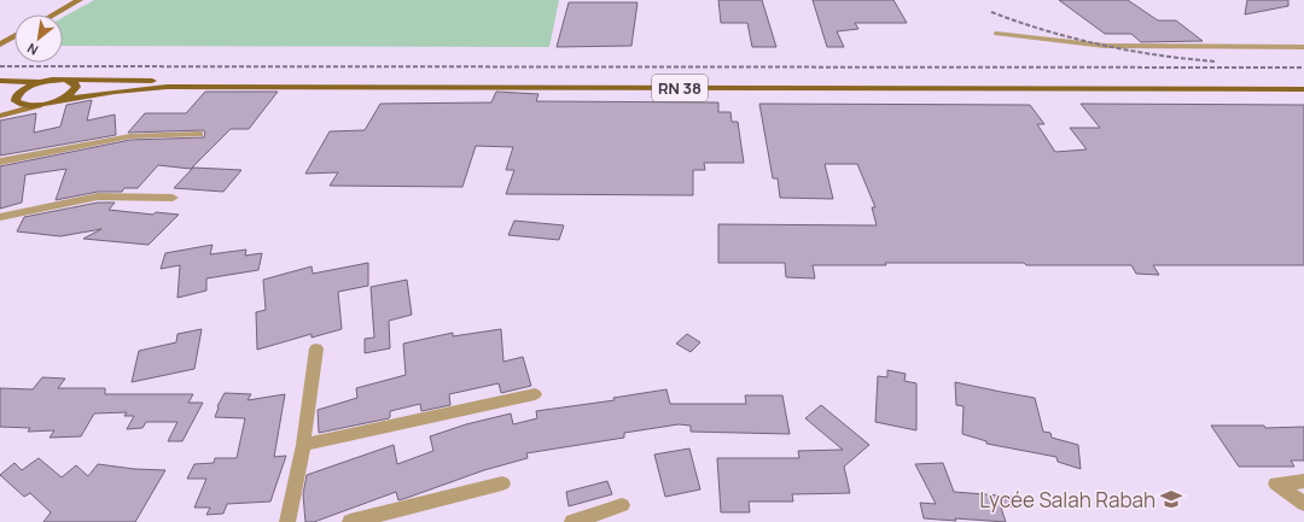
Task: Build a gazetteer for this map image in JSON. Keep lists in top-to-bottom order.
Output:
{
  "streets": {
    "main road": ["RN 38"]
  },
  "places": {
    "school or university": ["Lycée Salah Rabah"]
  },
  "north": "bottom left"
}
